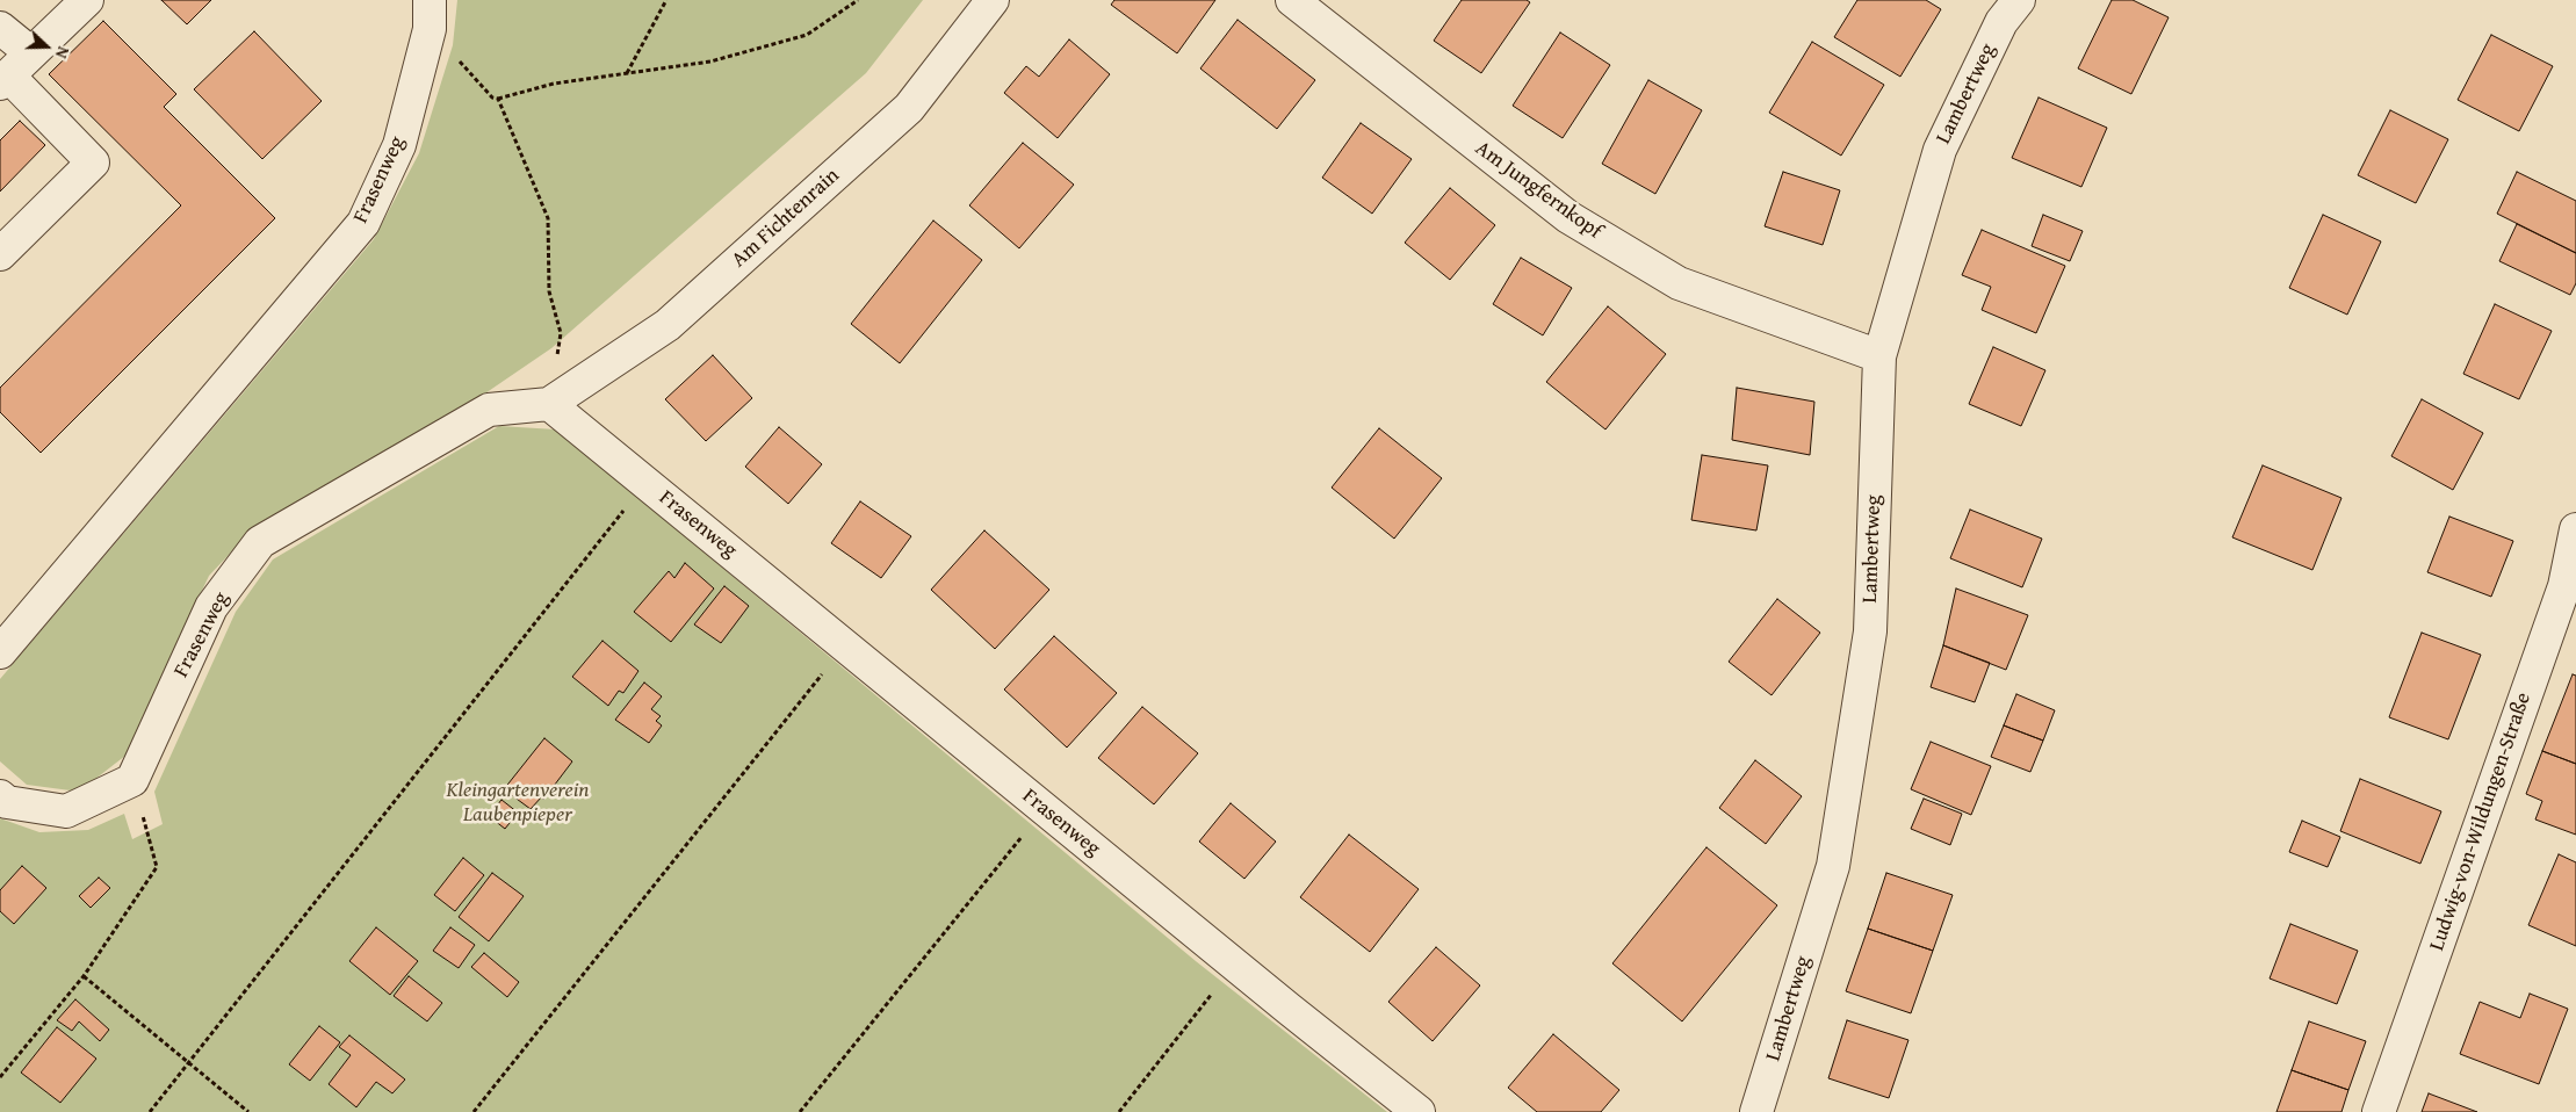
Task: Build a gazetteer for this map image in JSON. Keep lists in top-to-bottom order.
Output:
{
  "streets": {
    "street": [
      "Lambertweg",
      "Frasenweg",
      "Am Jungfernkopf",
      "Am Fichtenrain",
      "Ludwig-von-Wildungen-Straße"
    ]
  },
  "crossings": [
    ["Lambertweg", "Am Jungfernkopf"],
    ["Frasenweg", "Am Fichtenrain"]
  ],
  "parks": ["Kleingartenverein Laubenpieper"],
  "north": "right"
}
